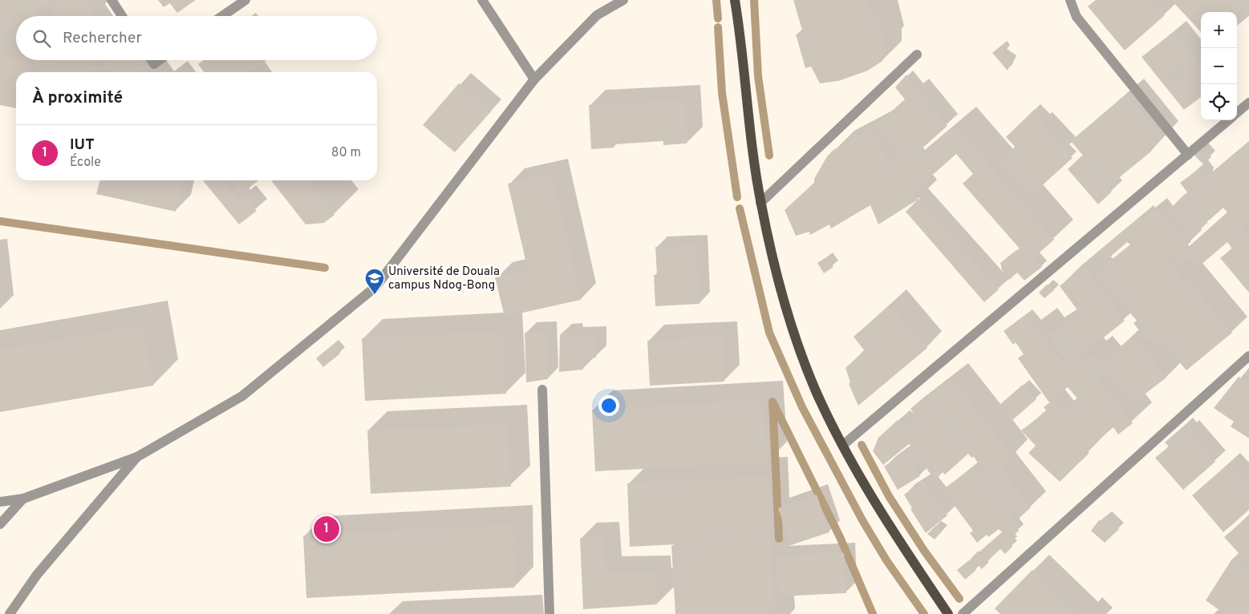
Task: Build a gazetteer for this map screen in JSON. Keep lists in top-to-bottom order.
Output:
{
  "places": {
    "school or university": ["Université de Douala campus Ndog-Bong"]
  },
  "page": {
    "map_buttons": ["+", "−"],
    "search": "Rechercher",
    "heading": "À proximité",
    "list": [
      {
        "mark": "1",
        "name": "IUT",
        "note": "École",
        "value": "80 m"
      }
    ],
    "pins": "1"
  }
}
